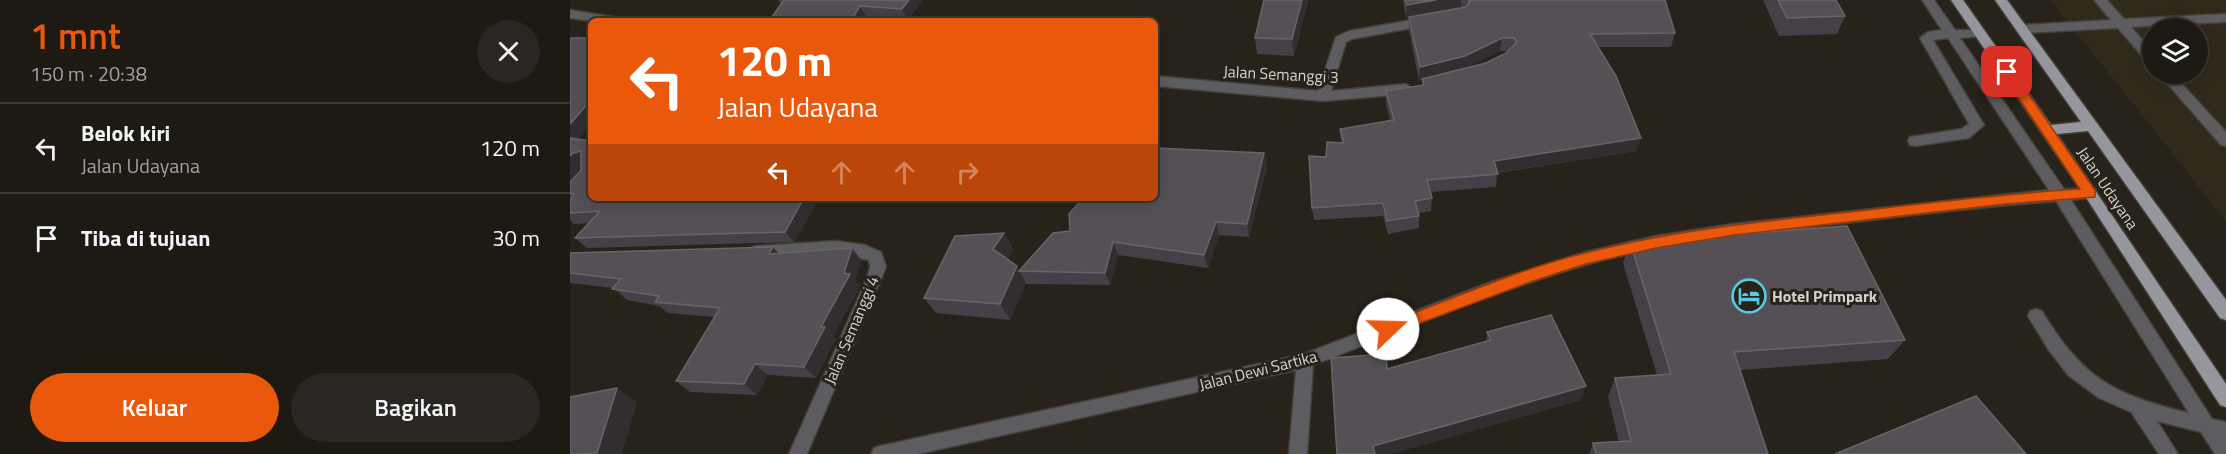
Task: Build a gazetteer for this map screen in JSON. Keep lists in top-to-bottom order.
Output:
{
  "streets": {
    "main road": ["Jalan Udayana"],
    "street": ["Jalan Semanggi 3", "Jalan Semanggi 4", "Jalan Dewi Sartika"]
  },
  "crossings": [
    ["Jalan Udayana", "Jalan Dewi Sartika"]
  ],
  "places": {
    "hotel": ["Hotel Primpark"]
  },
  "page": {
    "heading": ["1 mnt", "150 m · 20:38"],
    "turn": ["120 m", "Jalan Udayana"],
    "list": [
      {
        "name": "Belok kiri",
        "note": "Jalan Udayana",
        "value": "120 m"
      },
      {
        "name": "Tiba di tujuan",
        "value": "30 m"
      }
    ],
    "buttons": ["Keluar", "Bagikan"]
  }
}
